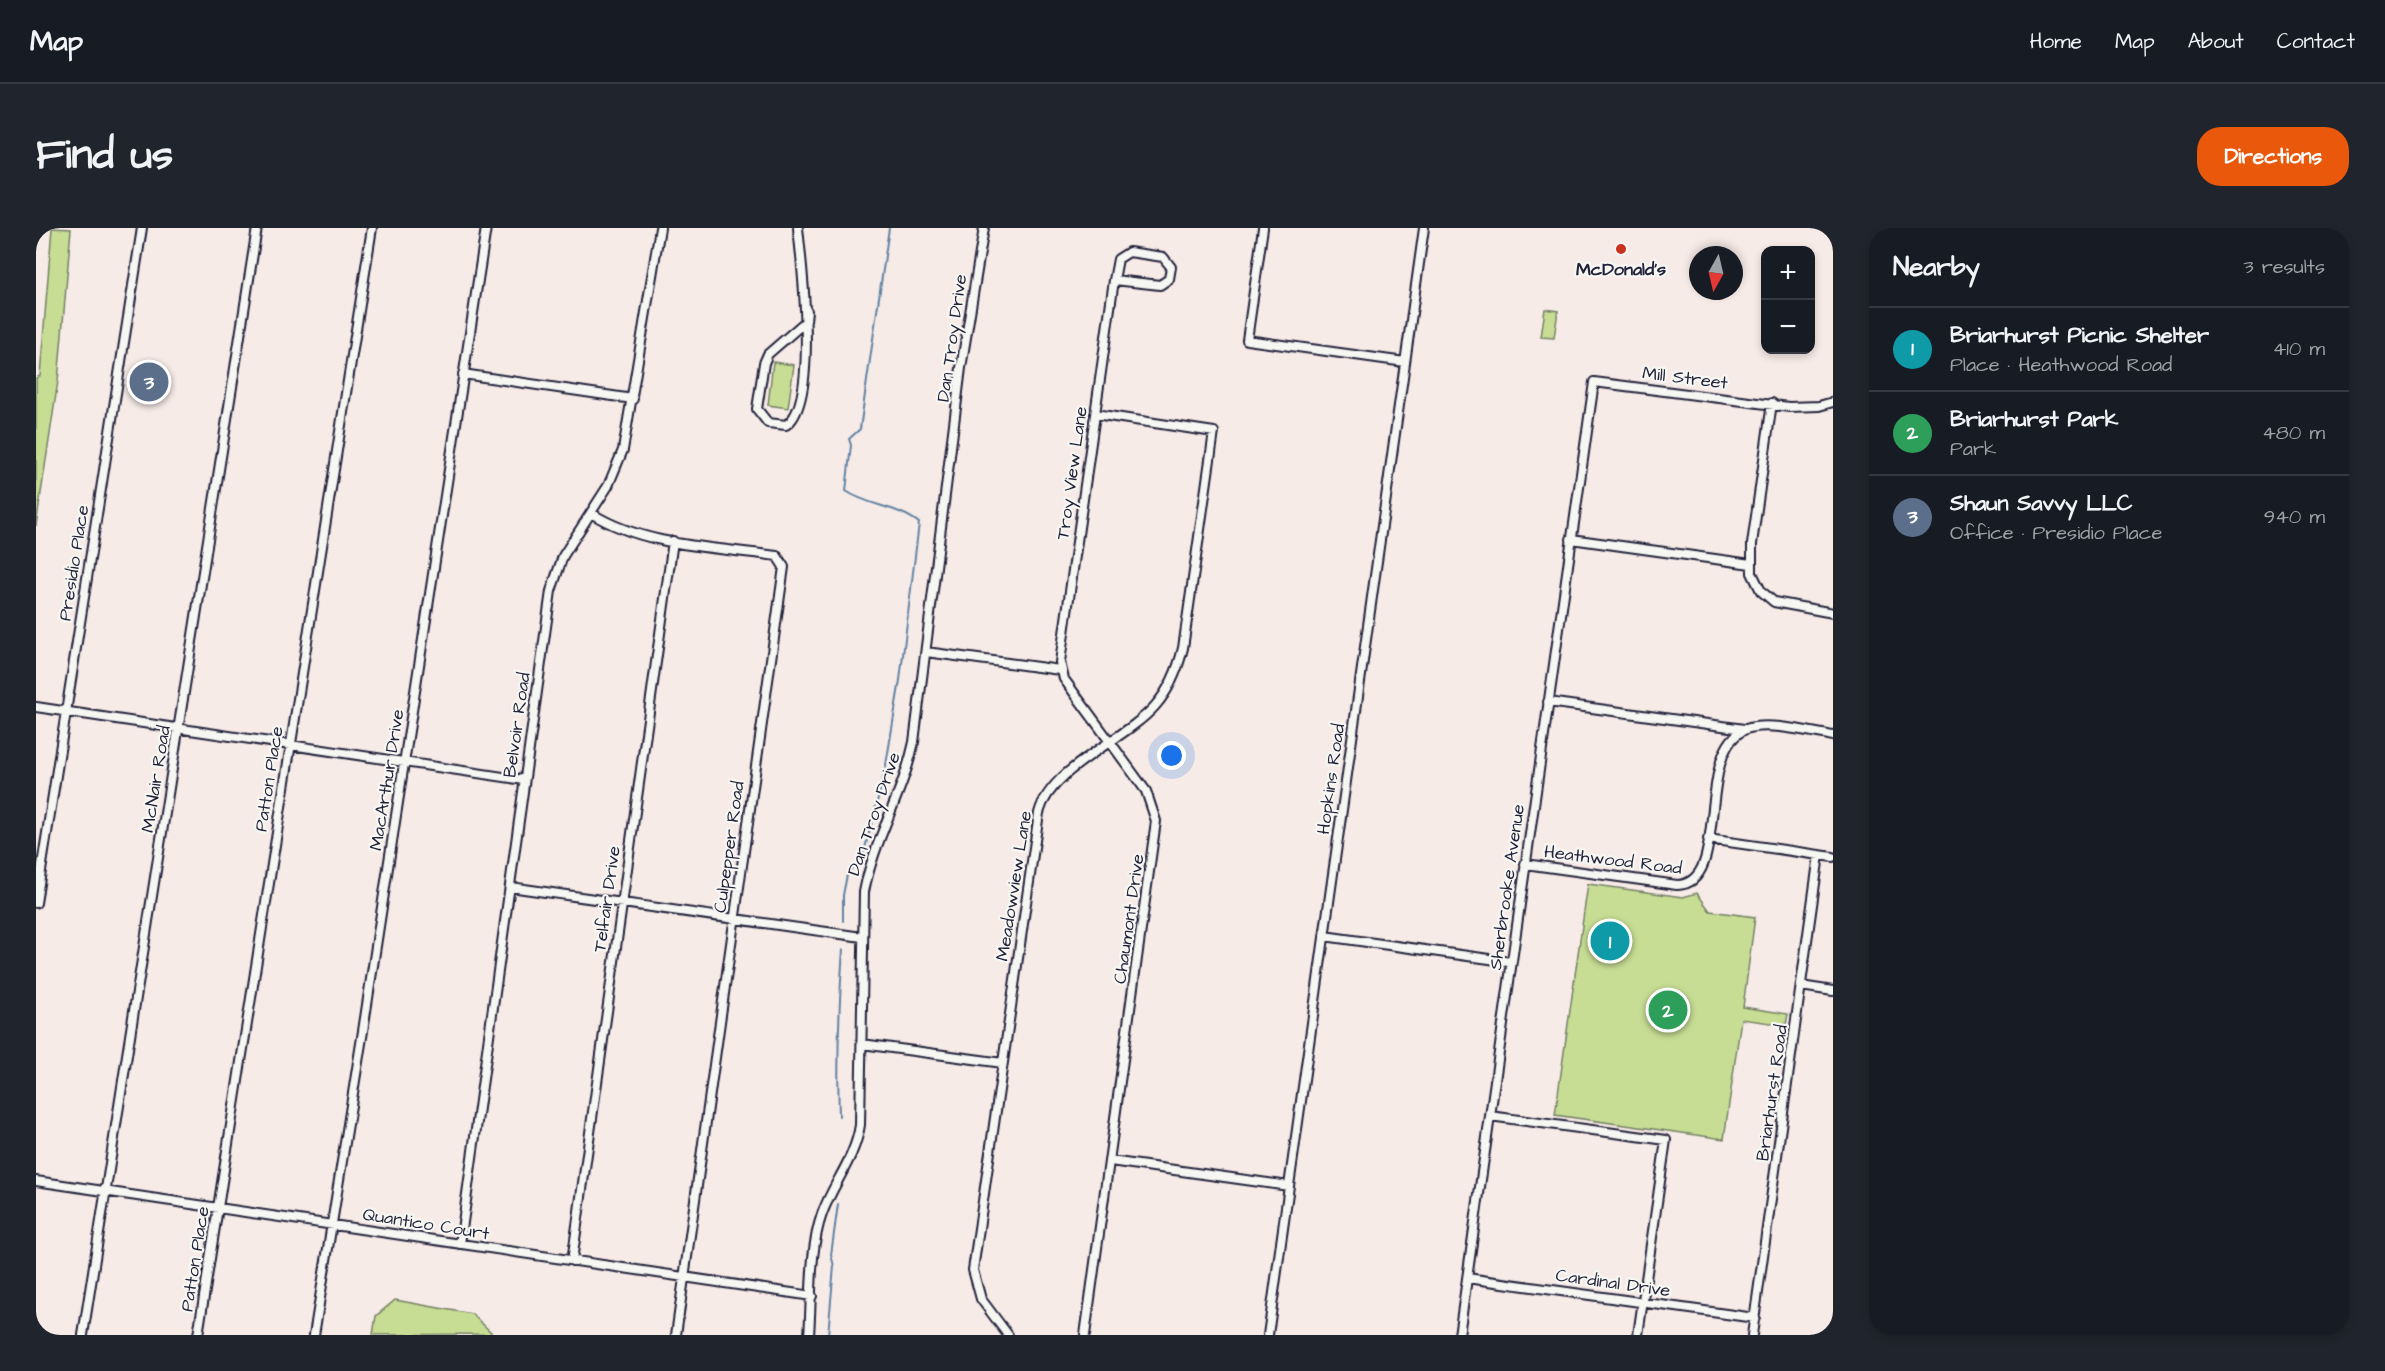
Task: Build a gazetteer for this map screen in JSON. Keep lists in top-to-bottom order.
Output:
{
  "streets": {
    "street": [
      "Dan Troy Drive",
      "Mill Street",
      "Troy View Lane",
      "Presidio Place",
      "Belvoir Road",
      "McNair Road",
      "Patton Place",
      "Hopkins Road",
      "MacArthur Drive",
      "Culpepper Road",
      "Heathwood Road",
      "Meadowview Lane",
      "Sherbrooke Avenue",
      "Telfair Drive",
      "Chaumont Drive",
      "Briarhurst Road",
      "Quantico Court",
      "Cardinal Drive"
    ]
  },
  "crossings": [
    ["Dan Troy Drive", "Quantico Court"],
    ["Mill Street", "Sherbrooke Avenue"],
    ["Troy View Lane", "Meadowview Lane"],
    ["Troy View Lane", "Chaumont Drive"],
    ["Belvoir Road", "Culpepper Road"],
    ["Belvoir Road", "Quantico Court"],
    ["McNair Road", "Quantico Court"],
    ["Patton Place", "Quantico Court"],
    ["MacArthur Drive", "Quantico Court"],
    ["Culpepper Road", "Telfair Drive"],
    ["Culpepper Road", "Quantico Court"],
    ["Heathwood Road", "Sherbrooke Avenue"],
    ["Meadowview Lane", "Chaumont Drive"],
    ["Sherbrooke Avenue", "Cardinal Drive"],
    ["Telfair Drive", "Quantico Court"],
    ["Briarhurst Road", "Cardinal Drive"]
  ],
  "places": ["McDonald's"],
  "north": "bottom",
  "page": {
    "header": "Map",
    "nav": [
      "Home",
      "Map",
      "About",
      "Contact"
    ],
    "title": "Find us",
    "buttons": "Directions",
    "heading": ["Nearby", "3 results"],
    "map_buttons": ["+", "−"],
    "list": [
      {
        "mark": "1",
        "name": "Briarhurst Picnic Shelter",
        "note": "Place · Heathwood Road",
        "value": "410 m"
      },
      {
        "mark": "2",
        "name": "Briarhurst Park",
        "note": "Park",
        "value": "480 m"
      },
      {
        "mark": "3",
        "name": "Shaun Savvy LLC",
        "note": "Office · Presidio Place",
        "value": "940 m"
      }
    ],
    "pins": ["3", "1", "2"]
  }
}
